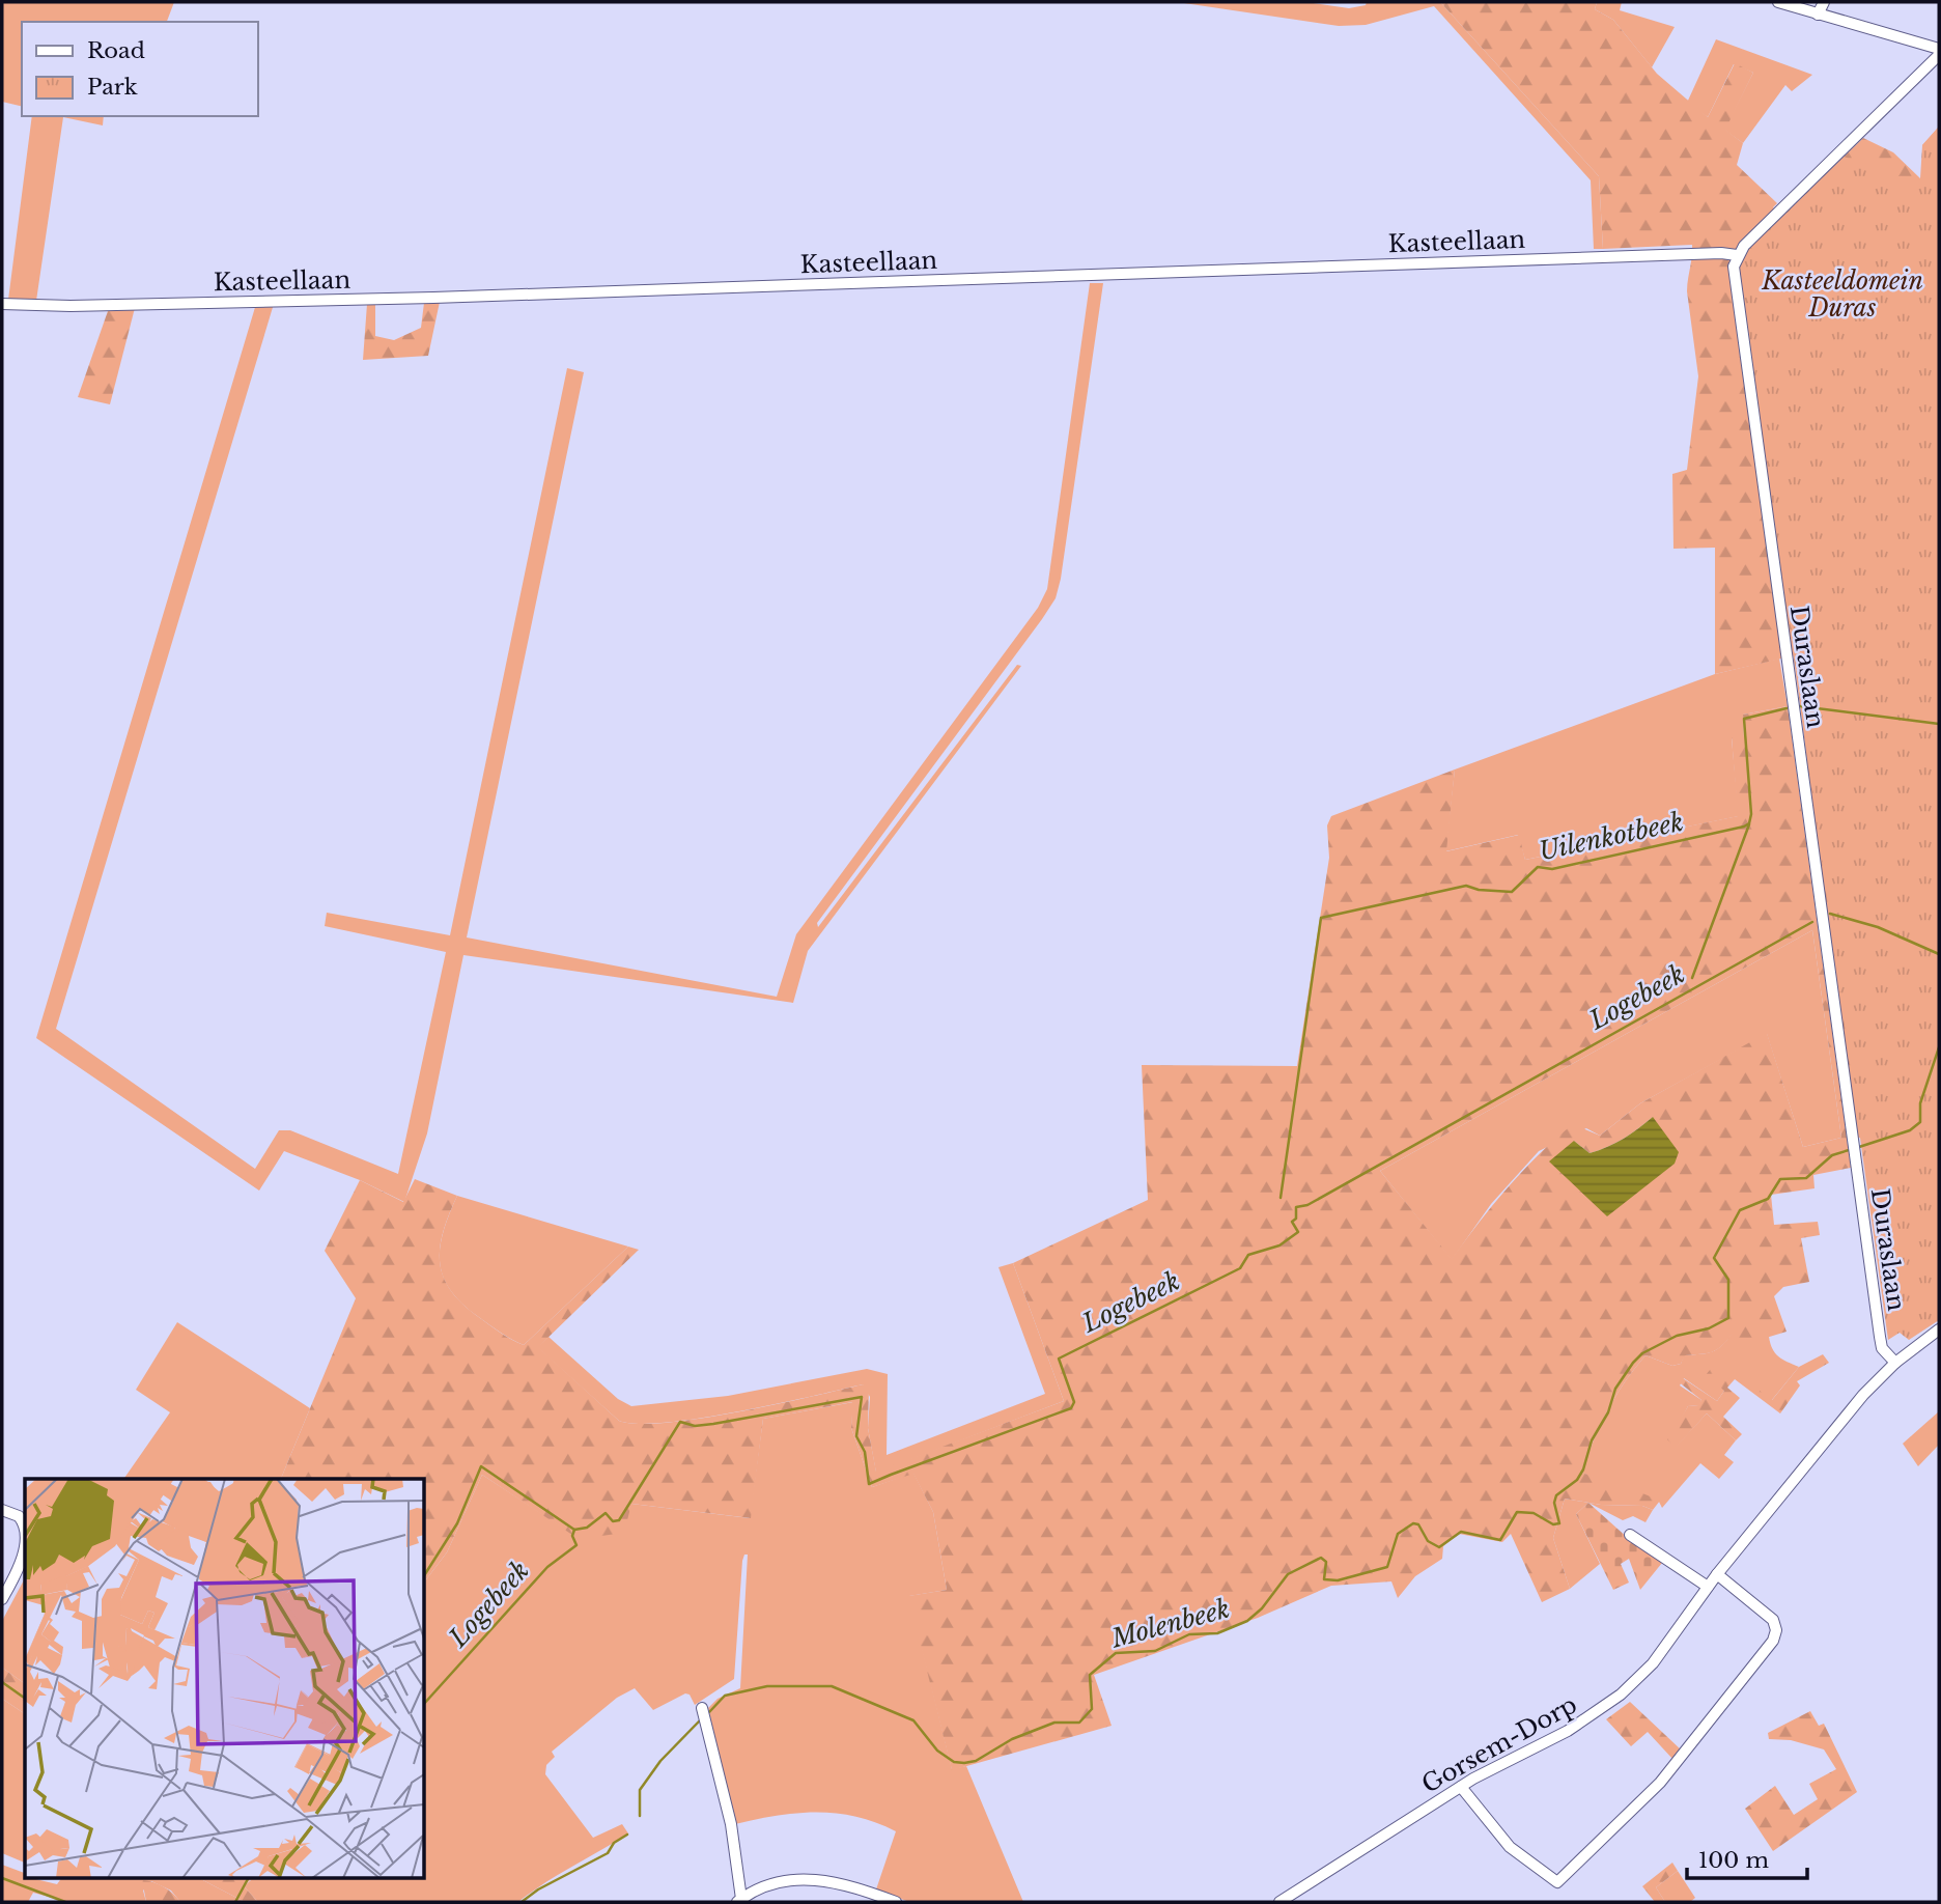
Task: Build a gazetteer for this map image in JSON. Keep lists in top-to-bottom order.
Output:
{
  "streets": {
    "street": ["Kasteellaan", "Duraslaan", "Gorsem-Dorp"]
  },
  "crossings": [
    ["Kasteellaan", "Duraslaan"],
    ["Duraslaan", "Gorsem-Dorp"]
  ],
  "water": ["Uilenkotbeek", "Logebeek", "Molenbeek"],
  "parks": ["Kasteeldomein Duras"],
  "legend": ["Road", "Park"],
  "scale_bar": "100 m"
}
